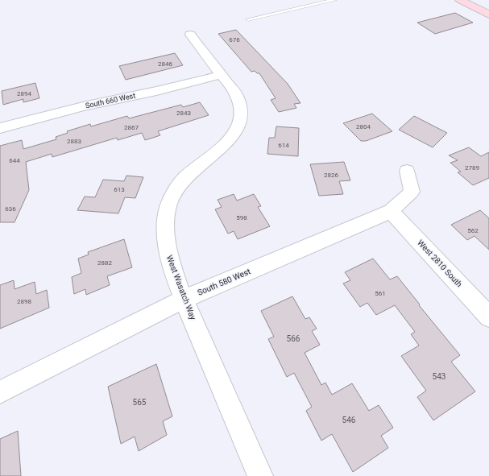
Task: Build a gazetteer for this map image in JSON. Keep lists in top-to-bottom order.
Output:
{
  "streets": {
    "street": [
      "South 660 West",
      "West 2810 South",
      "South 580 West",
      "West Wasatch Way"
    ]
  },
  "crossings": [
    ["South 660 West", "West Wasatch Way"],
    ["West 2810 South", "South 580 West"],
    ["South 580 West", "West Wasatch Way"]
  ],
  "house_numbers": [
    "676",
    "2846",
    "2894",
    "2843",
    "2804",
    "2867",
    "2883",
    "614",
    "644",
    "2789",
    "2826",
    "613",
    "636",
    "598",
    "562",
    "2882",
    "561",
    "2898",
    "566",
    "543",
    "565",
    "546"
  ]
}
